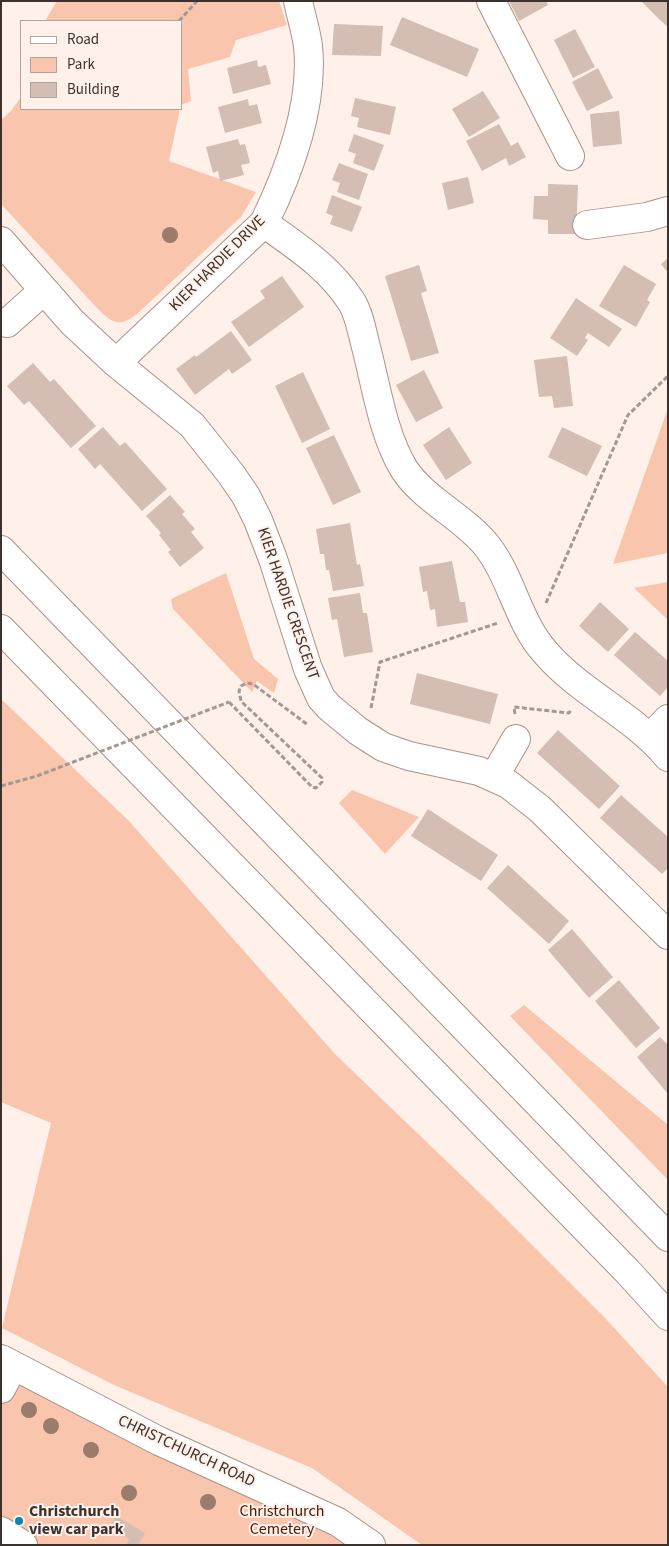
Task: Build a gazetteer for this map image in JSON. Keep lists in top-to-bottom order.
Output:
{
  "streets": {
    "main road": ["KIER HARDIE DRIVE", "KIER HARDIE CRESCENT", "CHRISTCHURCH ROAD"]
  },
  "crossings": [
    ["KIER HARDIE DRIVE", "KIER HARDIE CRESCENT"]
  ],
  "parks": ["Christchurch Cemetery"],
  "places": ["Christchurch view car park"],
  "legend": ["Road", "Park", "Building"]
}
